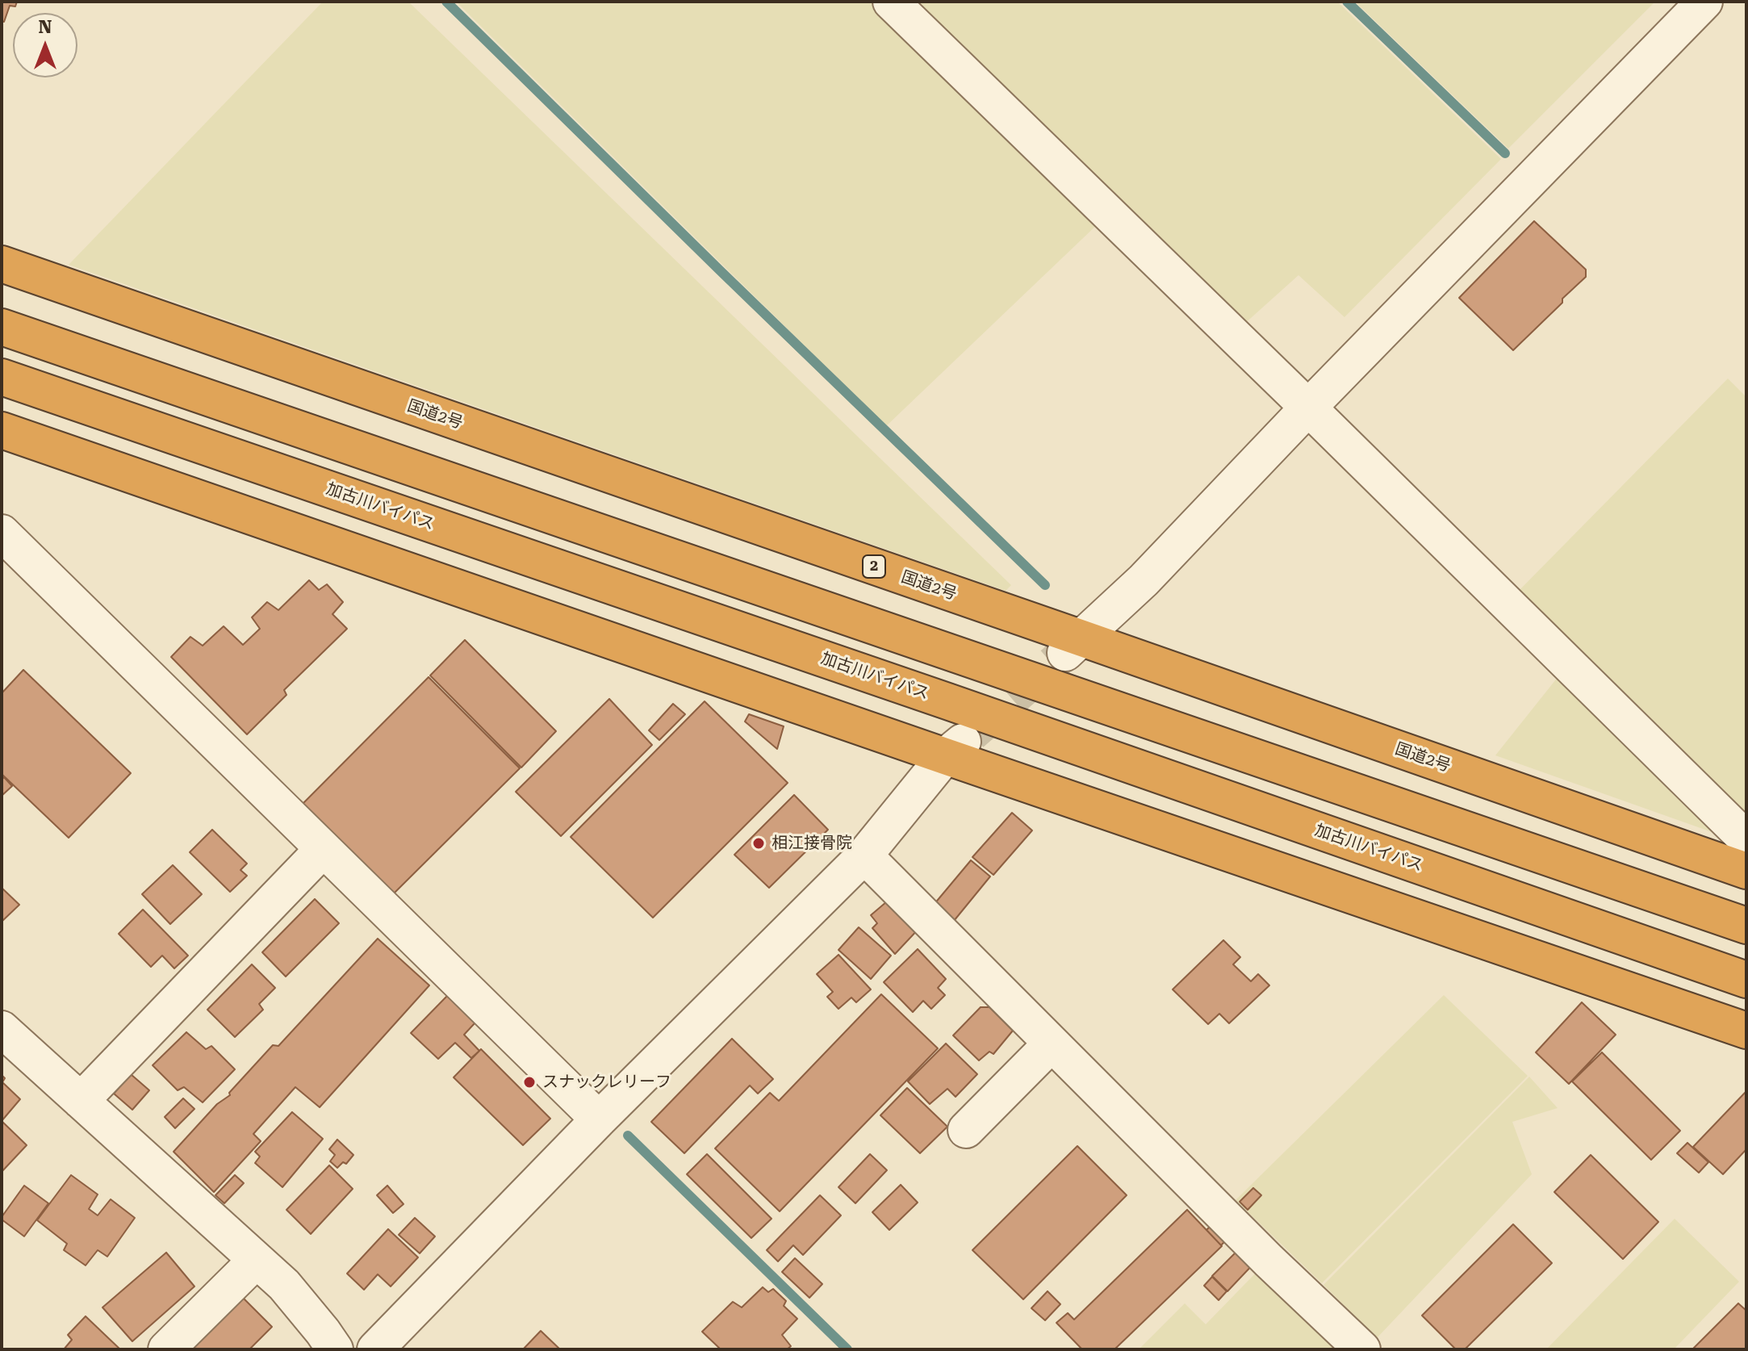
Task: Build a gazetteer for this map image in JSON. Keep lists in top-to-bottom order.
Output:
{
  "streets": {
    "highway": ["国道2号", "加古川バイパス", "2"]
  },
  "places": ["相江接骨院", "スナックレリーフ"],
  "north": "top"
}
